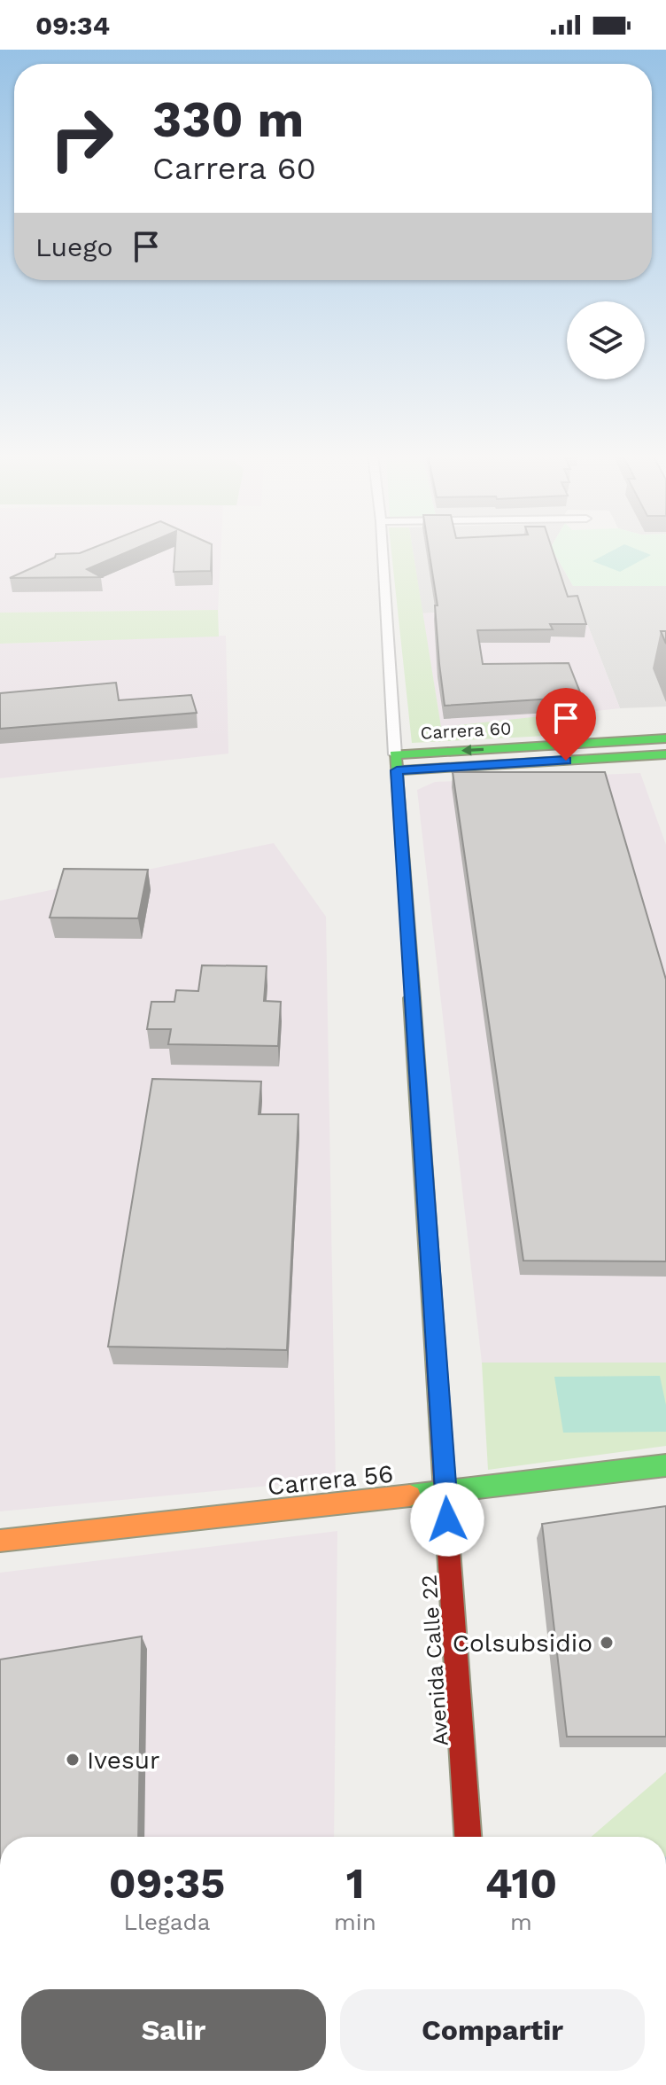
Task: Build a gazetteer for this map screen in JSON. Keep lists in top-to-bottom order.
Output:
{
  "streets": {
    "street": ["Carrera 60", "Carrera 56", "Avenida Calle 22"]
  },
  "crossings": [
    ["Carrera 60", "Avenida Calle 22"],
    ["Carrera 56", "Avenida Calle 22"]
  ],
  "places": ["Colsubsidio", "Ivesur"],
  "page": {
    "status": "09:34",
    "turn": ["330 m", "Carrera 60"],
    "then": "Luego",
    "eta": [
      "09:35",
      "Llegada",
      "1",
      "min",
      "410",
      "m"
    ],
    "buttons": ["Salir", "Compartir"]
  }
}
